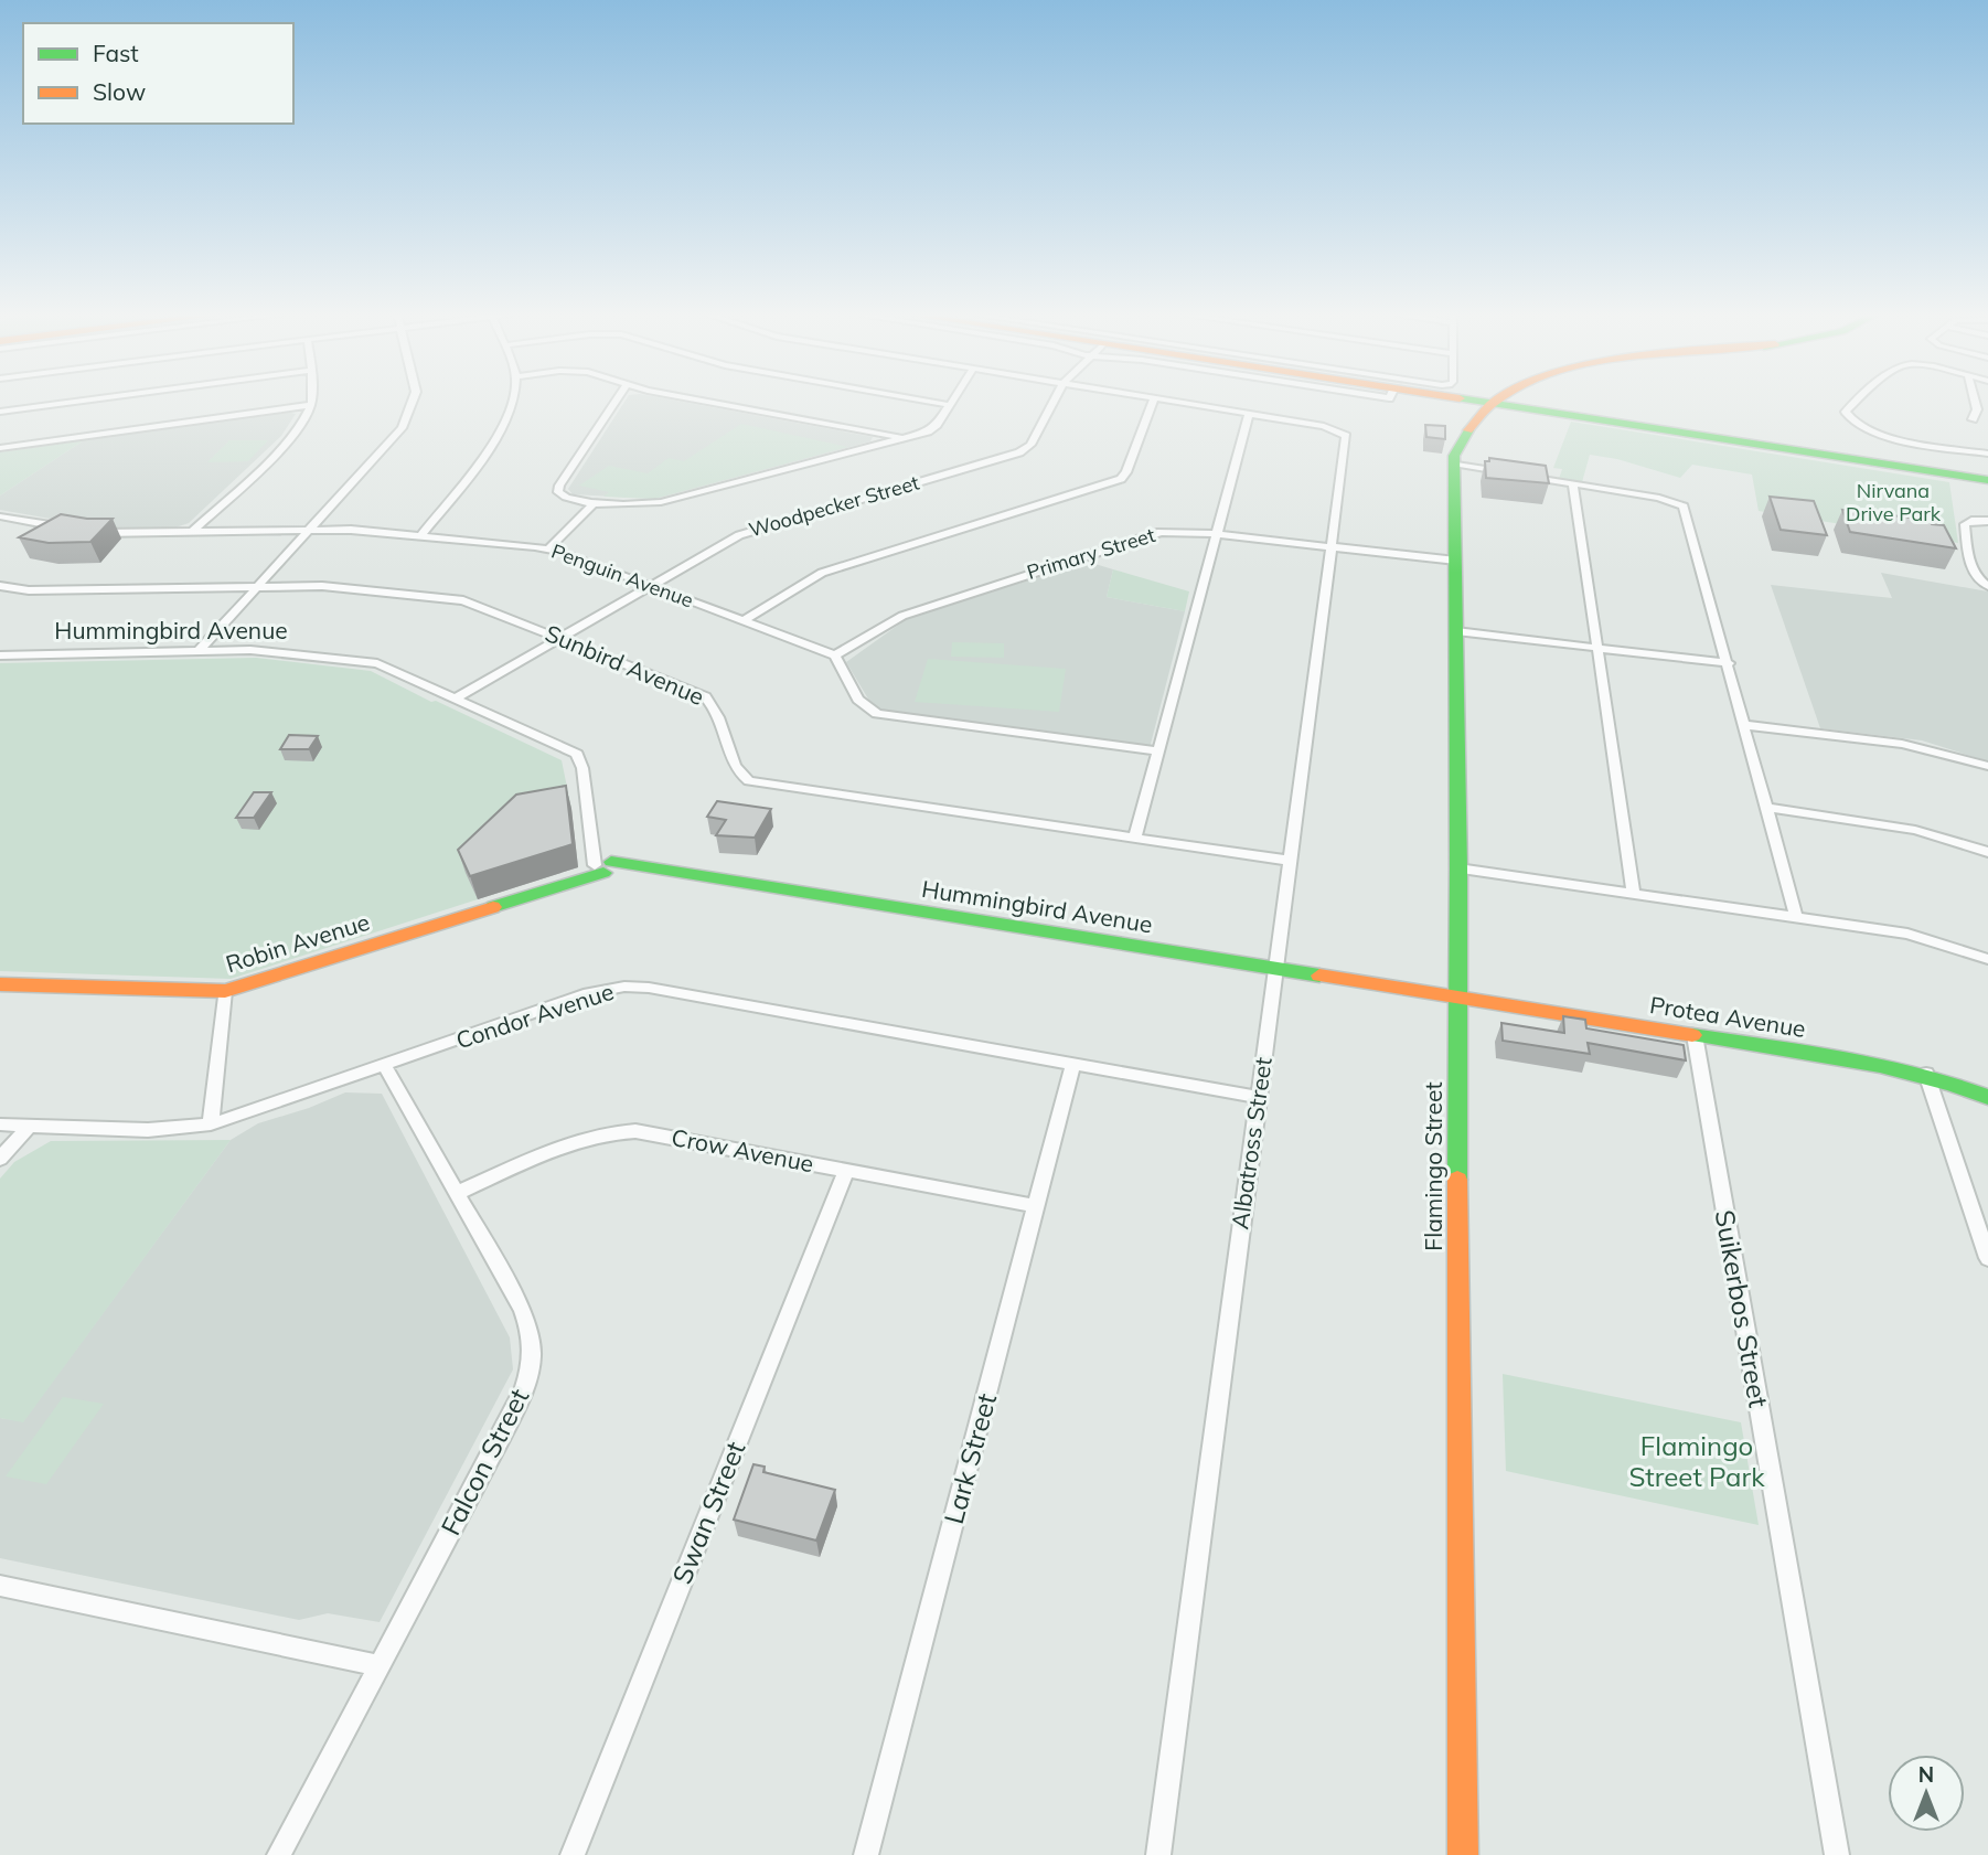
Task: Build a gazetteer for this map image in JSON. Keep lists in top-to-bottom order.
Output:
{
  "streets": {
    "street": [
      "Woodpecker Street",
      "Primary Street",
      "Penguin Avenue",
      "Hummingbird Avenue",
      "Sunbird Avenue",
      "Robin Avenue",
      "Condor Avenue",
      "Protea Avenue",
      "Albatross Street",
      "Crow Avenue",
      "Flamingo Street",
      "Suikerbos Street",
      "Lark Street",
      "Falcon Street",
      "Swan Street"
    ]
  },
  "crossings": [
    ["Woodpecker Street", "Penguin Avenue"],
    ["Woodpecker Street", "Hummingbird Avenue"],
    ["Woodpecker Street", "Sunbird Avenue"],
    ["Primary Street", "Penguin Avenue"],
    ["Primary Street", "Albatross Street"],
    ["Primary Street", "Flamingo Street"],
    ["Hummingbird Avenue", "Robin Avenue"],
    ["Hummingbird Avenue", "Protea Avenue"],
    ["Hummingbird Avenue", "Albatross Street"],
    ["Hummingbird Avenue", "Flamingo Street"],
    ["Sunbird Avenue", "Albatross Street"],
    ["Condor Avenue", "Albatross Street"],
    ["Condor Avenue", "Lark Street"],
    ["Condor Avenue", "Falcon Street"],
    ["Protea Avenue", "Flamingo Street"],
    ["Protea Avenue", "Suikerbos Street"],
    ["Crow Avenue", "Lark Street"],
    ["Crow Avenue", "Falcon Street"],
    ["Crow Avenue", "Swan Street"]
  ],
  "parks": ["Nirvana Drive Park", "Flamingo Street Park"],
  "legend": ["Fast", "Slow"],
  "north": "top"
}
